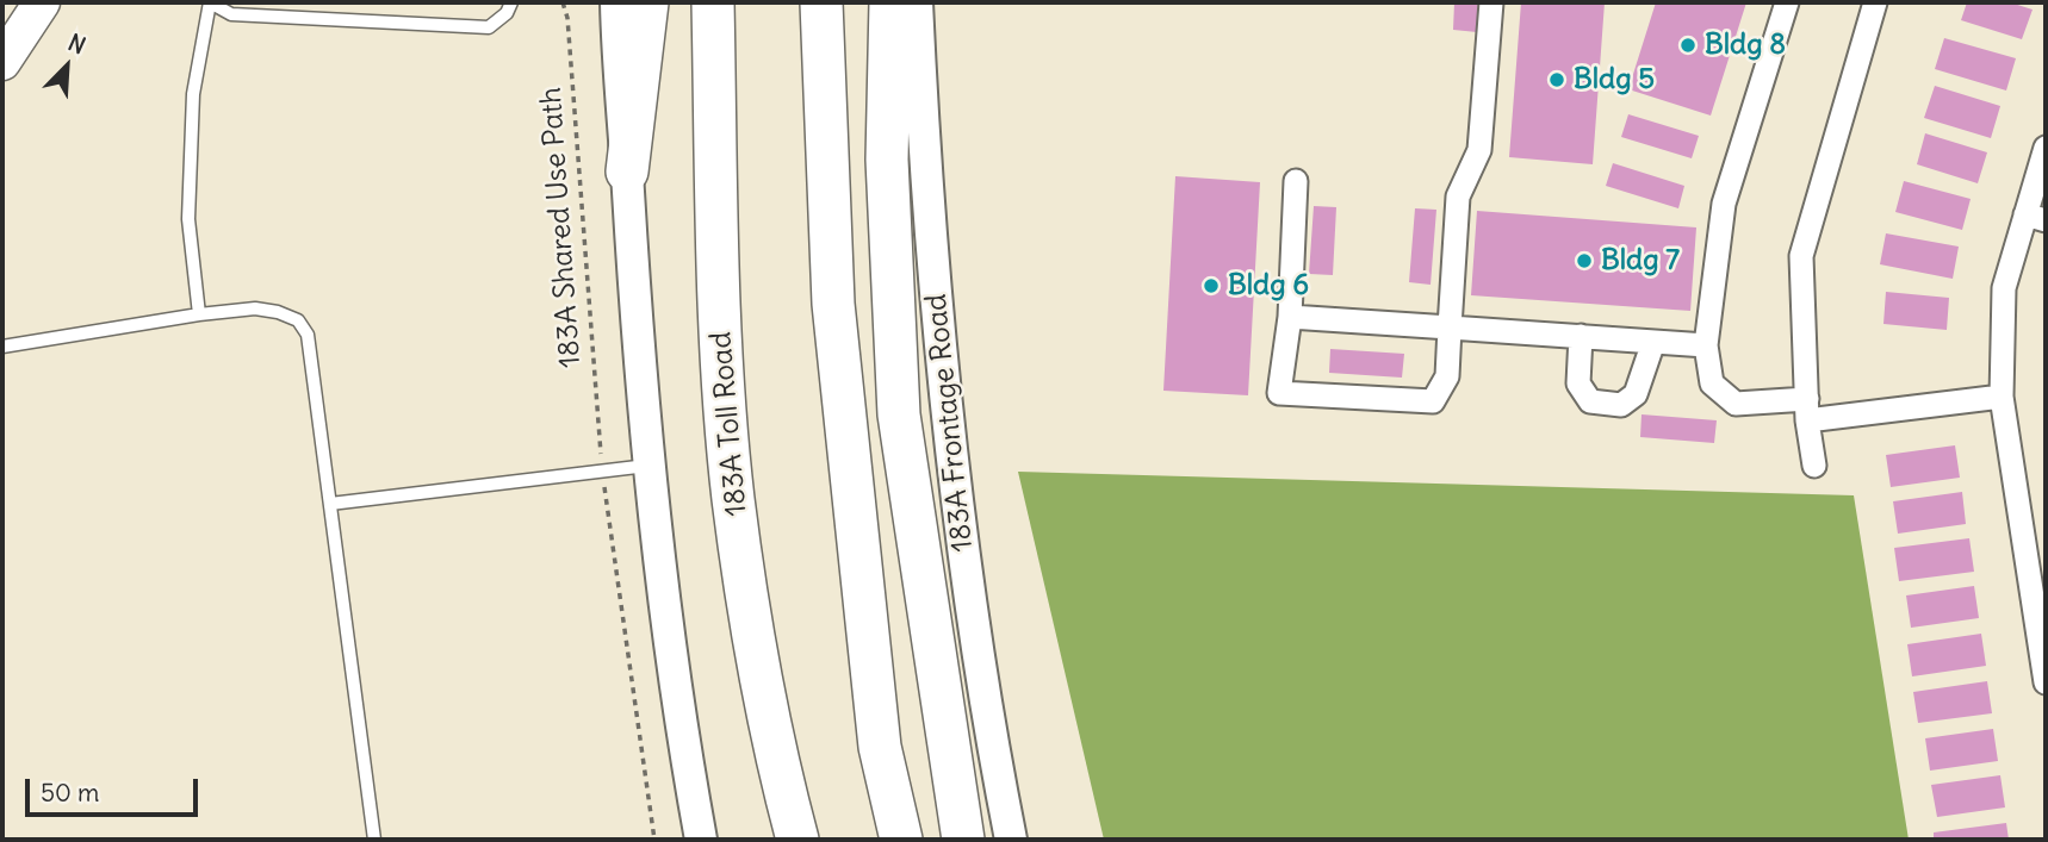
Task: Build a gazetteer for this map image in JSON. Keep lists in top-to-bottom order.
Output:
{
  "streets": {
    "highway": ["183A Toll Road"],
    "main road": ["183A Frontage Road"],
    "path": ["183A Shared Use Path"]
  },
  "places": [
    "Bldg 8",
    "Bldg 5",
    "Bldg 7",
    "Bldg 6"
  ],
  "scale_bar": "50 m",
  "north": "top right"
}
